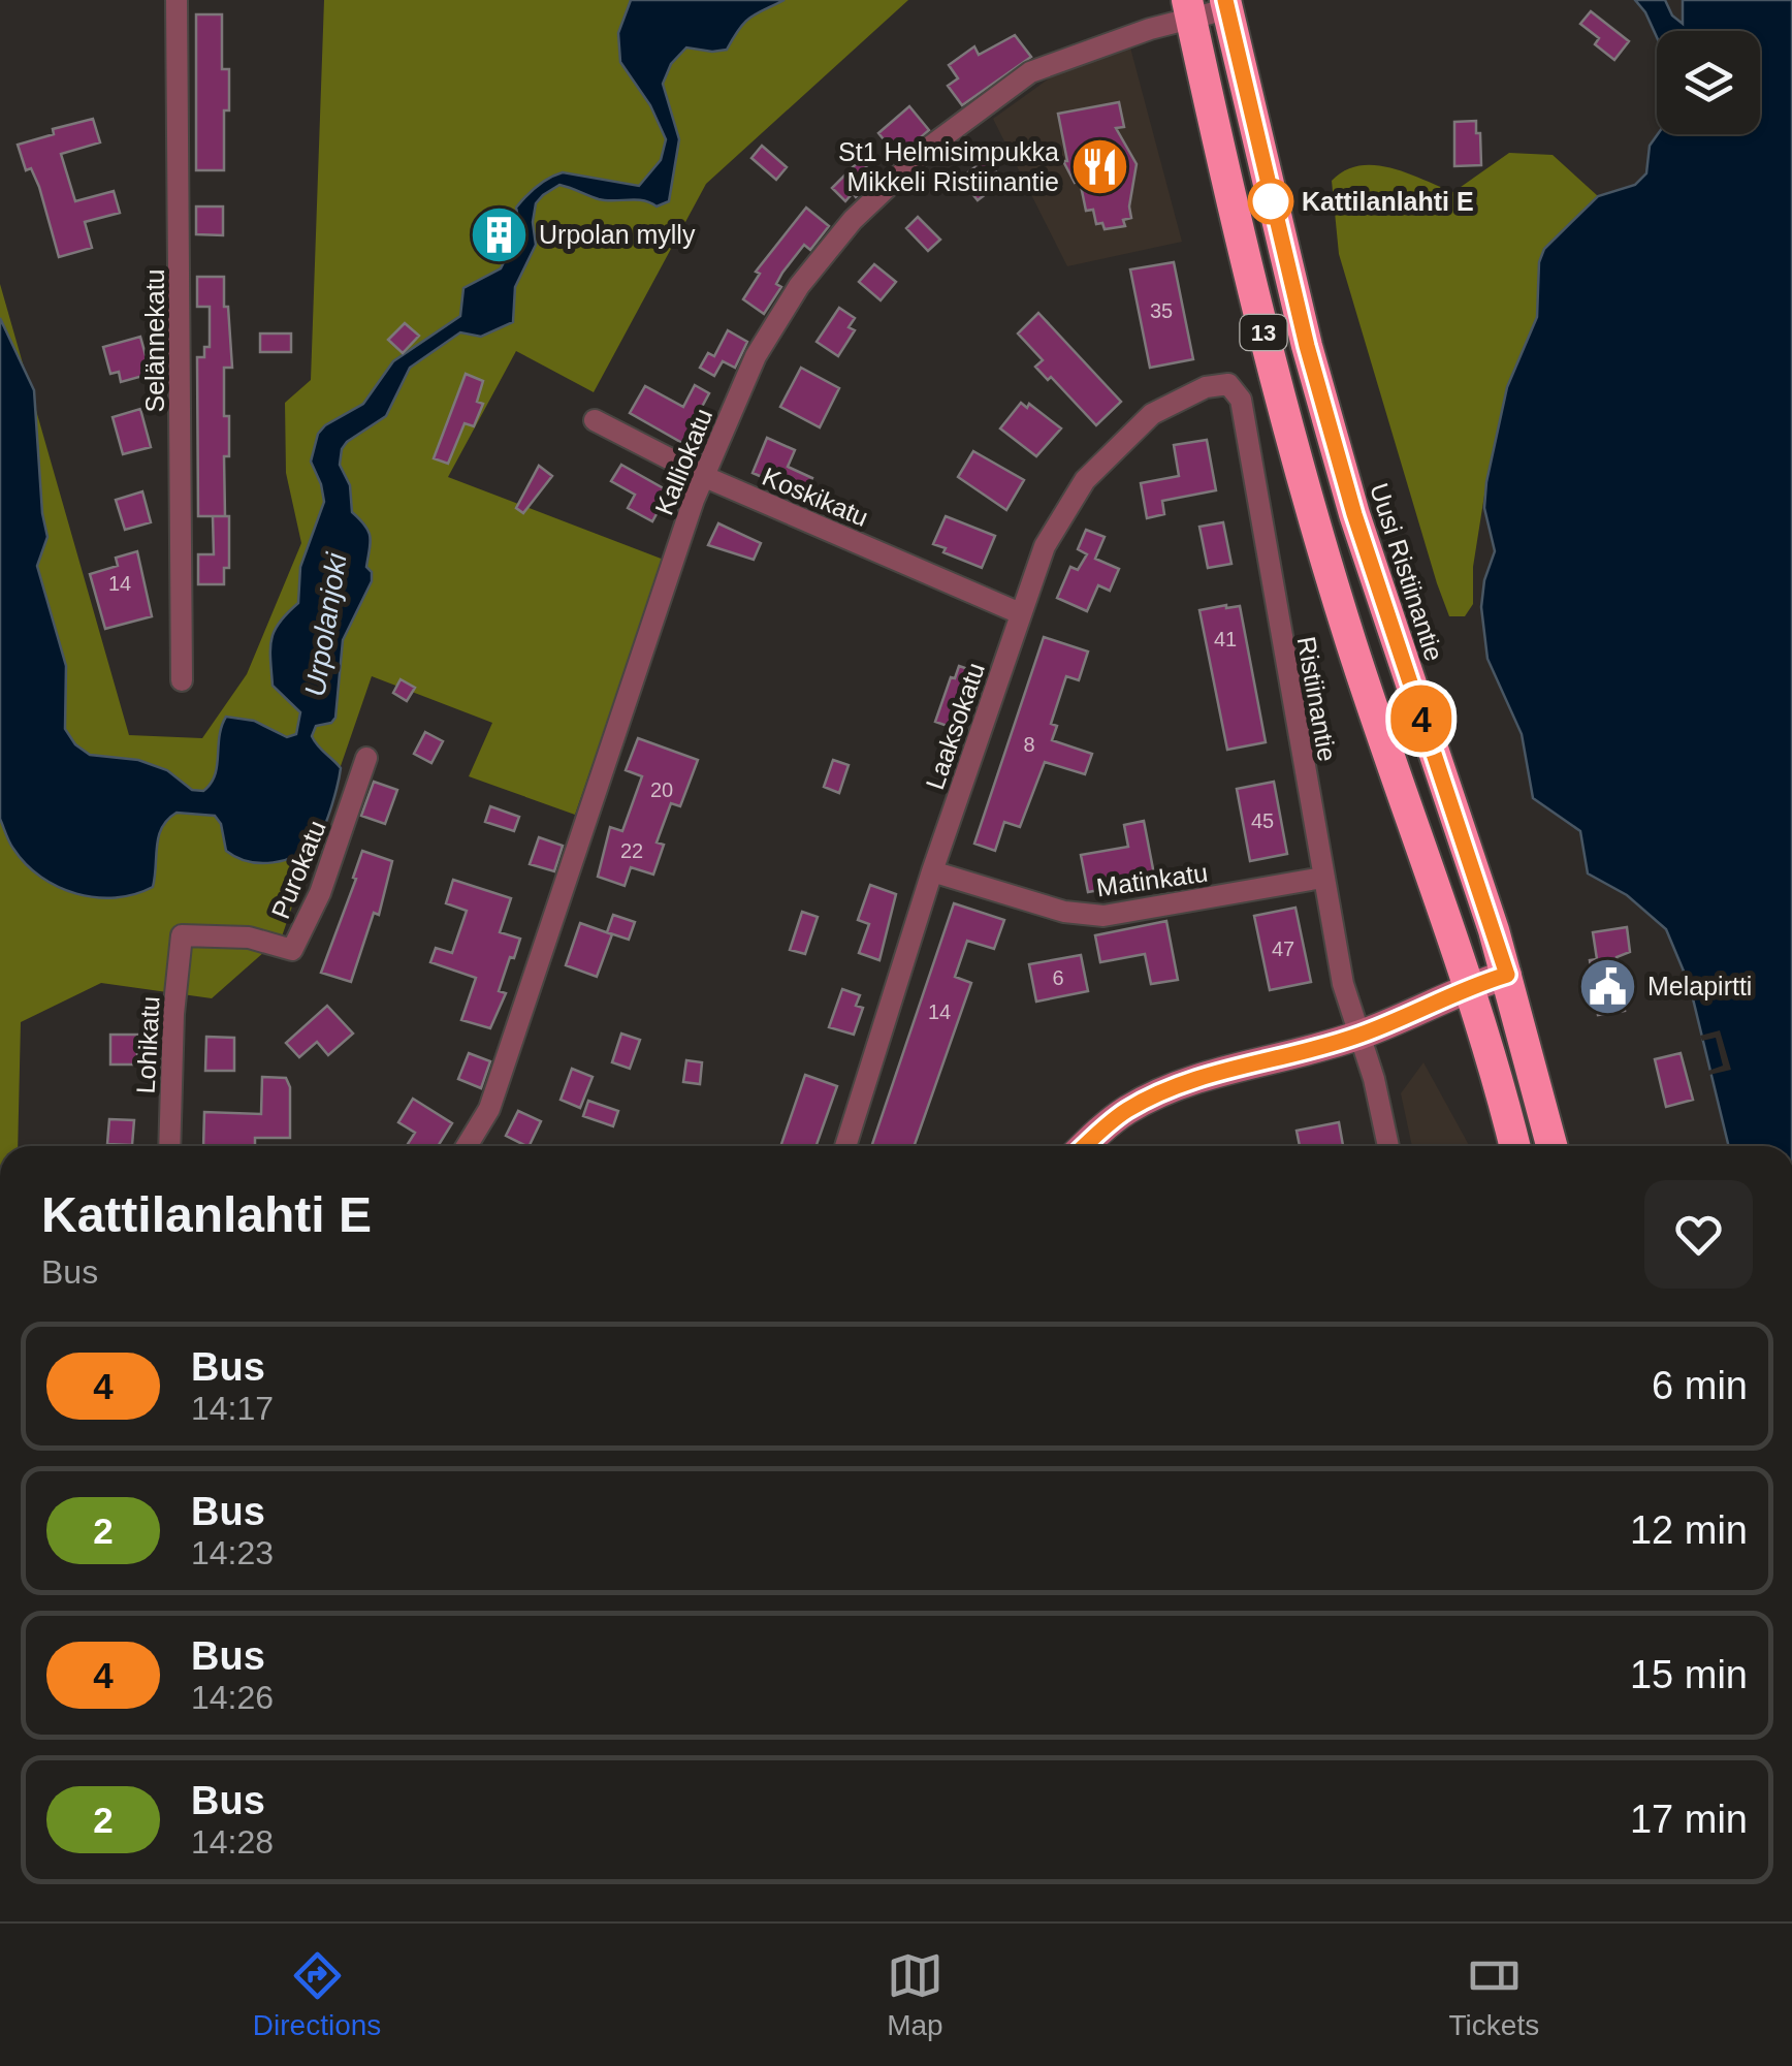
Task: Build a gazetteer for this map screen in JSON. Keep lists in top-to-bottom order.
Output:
{
  "streets": {
    "highway": ["13", "Uusi Ristiinantie"],
    "street": [
      "Selännekatu",
      "Kalliokatu",
      "Koskikatu",
      "Ristiinantie",
      "Laaksokatu",
      "Purokatu",
      "Matinkatu",
      "Lohikatu"
    ]
  },
  "crossings": [
    ["13", "Kalliokatu"],
    ["Kalliokatu", "Koskikatu"],
    ["Kalliokatu", "Uusi Ristiinantie"],
    ["Koskikatu", "Laaksokatu"],
    ["Ristiinantie", "Laaksokatu"],
    ["Ristiinantie", "Matinkatu"],
    ["Laaksokatu", "Matinkatu"],
    ["Purokatu", "Lohikatu"]
  ],
  "water": ["Urpolanjoki"],
  "places": {
    "restaurant": ["St1 Helmisimpukka Mikkeli Ristiinantie"],
    "other": ["Kattilanlahti E"],
    "building": ["Urpolan mylly"],
    "public building": ["Melapirtti"]
  },
  "lines": ["bus line 4"],
  "house_numbers": [
    "35",
    "14",
    "41",
    "8",
    "20",
    "45",
    "22",
    "47",
    "6",
    "14"
  ],
  "page": {
    "on_map": "4",
    "heading": ["Kattilanlahti E", "Bus"],
    "list": [
      {
        "mark": "4",
        "name": "Bus",
        "note": "14:17",
        "value": "6 min"
      },
      {
        "mark": "2",
        "name": "Bus",
        "note": "14:23",
        "value": "12 min"
      },
      {
        "mark": "4",
        "name": "Bus",
        "note": "14:26",
        "value": "15 min"
      },
      {
        "mark": "2",
        "name": "Bus",
        "note": "14:28",
        "value": "17 min"
      }
    ],
    "tabs": ["Directions", "Map", "Tickets"]
  }
}
